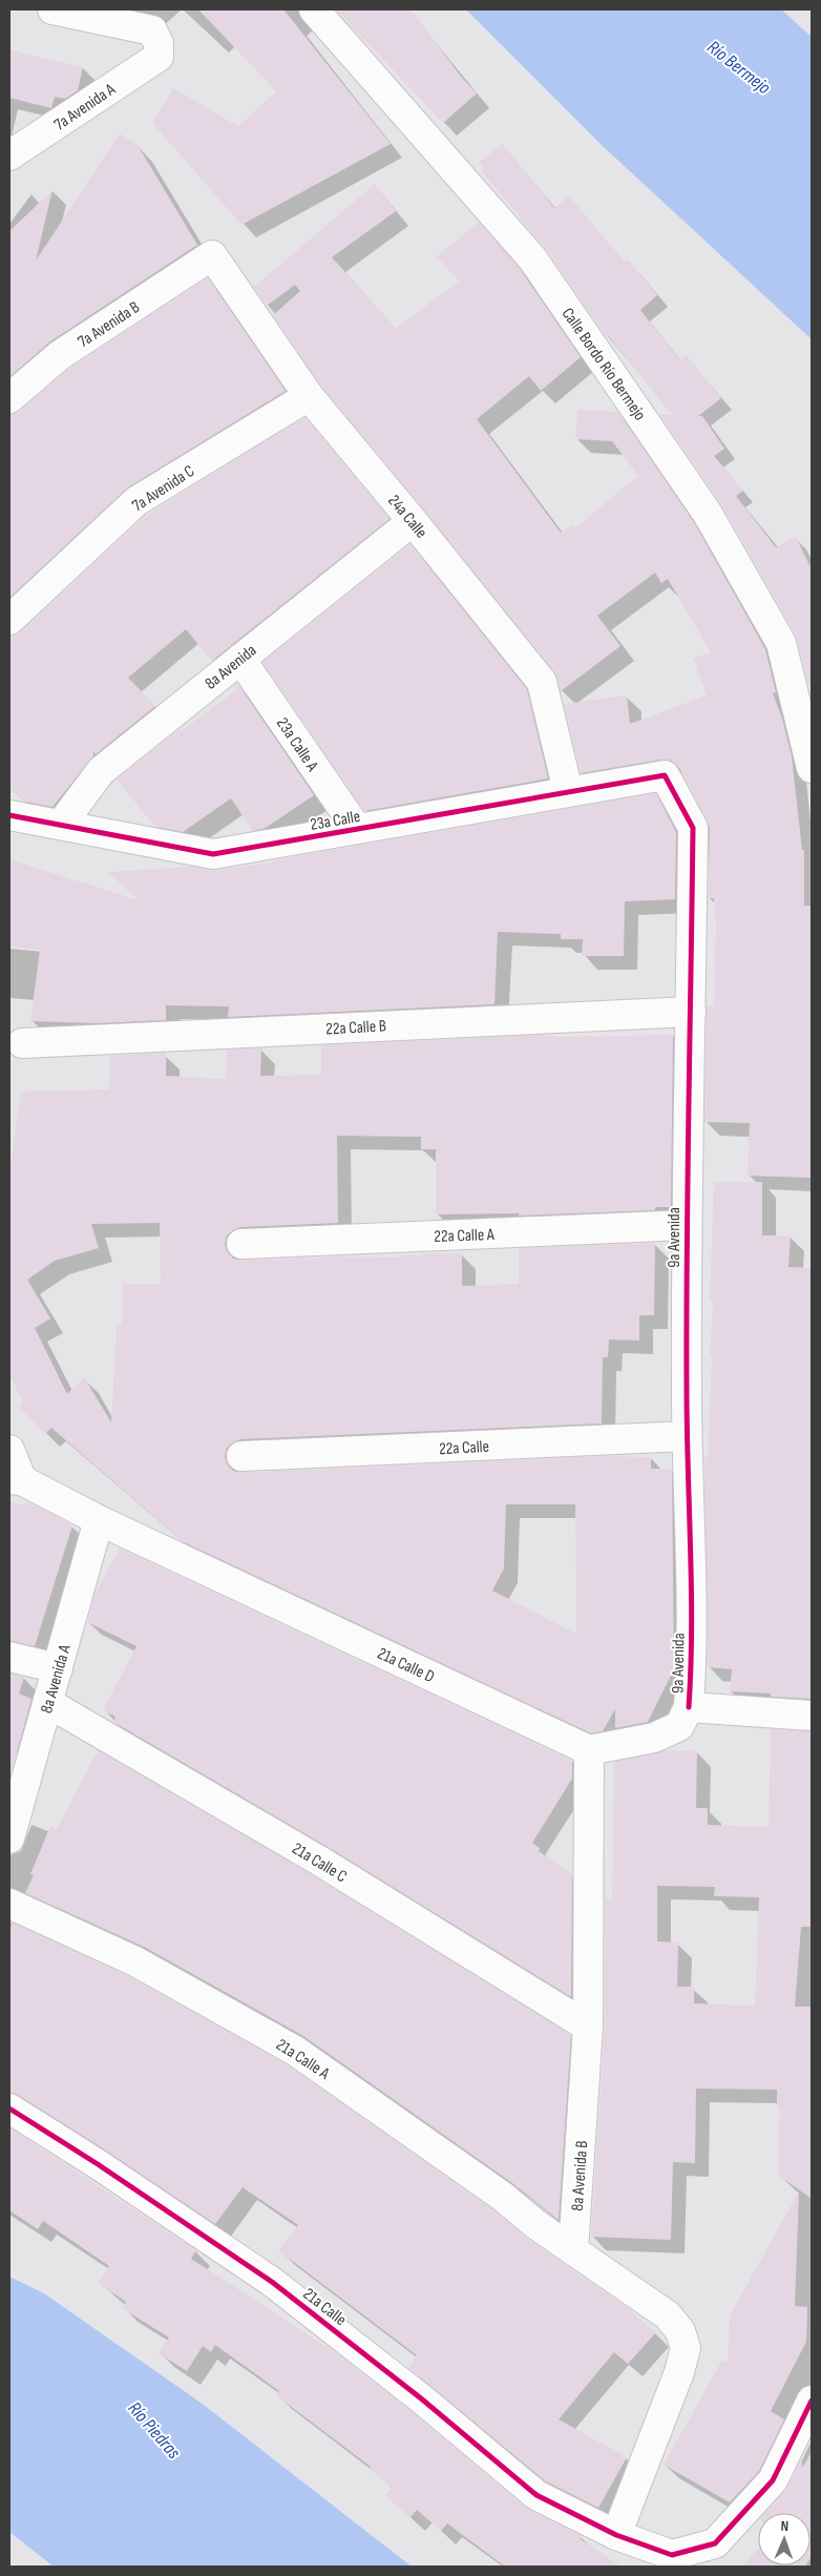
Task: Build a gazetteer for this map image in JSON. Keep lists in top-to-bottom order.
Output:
{
  "streets": {
    "street": [
      "7a Avenida A",
      "7a Avenida B",
      "Calle Bordo Río Bermejo",
      "7a Avenida C",
      "24a Calle",
      "8a Avenida",
      "23a Calle A",
      "23a Calle",
      "22a Calle B",
      "22a Calle A",
      "9a Avenida",
      "22a Calle",
      "21a Calle D",
      "8a Avenida A",
      "21a Calle C",
      "21a Calle A",
      "8a Avenida B",
      "21a Calle"
    ]
  },
  "crossings": [
    ["7a Avenida B", "24a Calle"],
    ["7a Avenida C", "24a Calle"],
    ["24a Calle", "8a Avenida"],
    ["24a Calle", "23a Calle"],
    ["8a Avenida", "23a Calle A"],
    ["8a Avenida", "23a Calle"],
    ["23a Calle A", "23a Calle"],
    ["23a Calle", "9a Avenida"],
    ["22a Calle B", "9a Avenida"],
    ["22a Calle A", "9a Avenida"],
    ["9a Avenida", "22a Calle"],
    ["21a Calle D", "8a Avenida A"],
    ["21a Calle D", "8a Avenida B"],
    ["8a Avenida A", "21a Calle C"],
    ["21a Calle C", "8a Avenida B"],
    ["21a Calle A", "8a Avenida B"]
  ],
  "water": ["Río Bermejo", "Río Piedras"],
  "north": "top"
}
